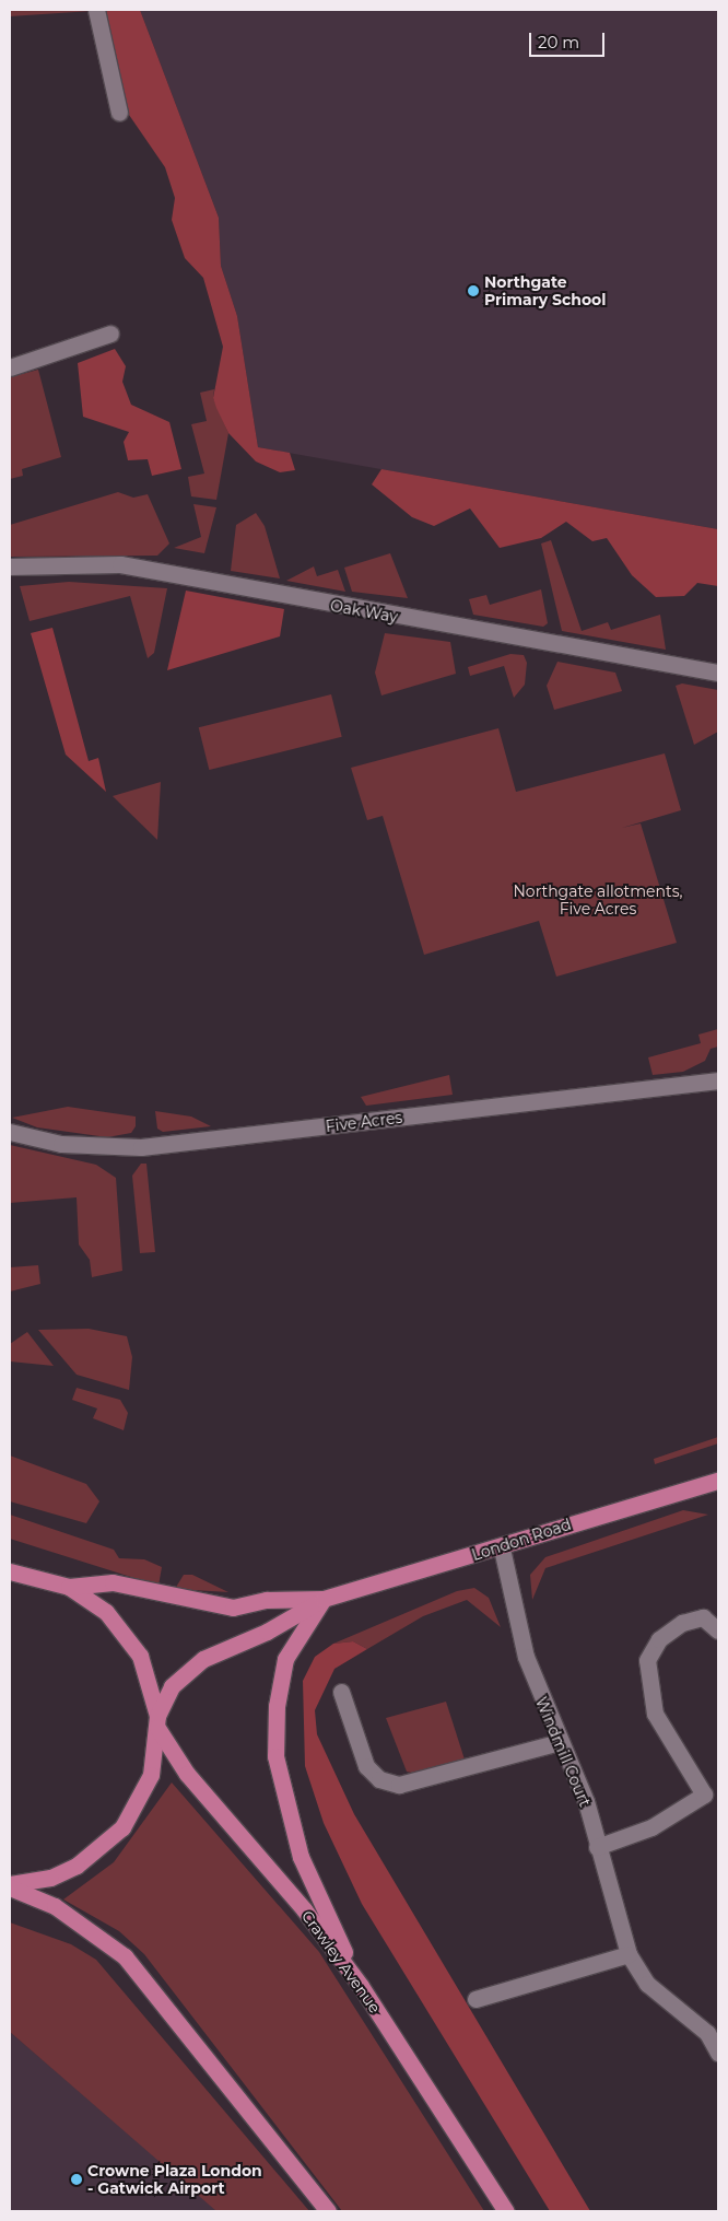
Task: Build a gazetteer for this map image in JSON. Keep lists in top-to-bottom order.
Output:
{
  "streets": {
    "main road": ["London Road", "Crawley Avenue"],
    "street": ["Oak Way", "Five Acres", "Windmill Court"]
  },
  "crossings": [
    ["London Road", "Windmill Court"],
    ["London Road", "Crawley Avenue"]
  ],
  "parks": ["Northgate allotments, Five Acres"],
  "places": ["Northgate Primary School", "Crowne Plaza London - Gatwick Airport"],
  "scale_bar": "20 m"
}
